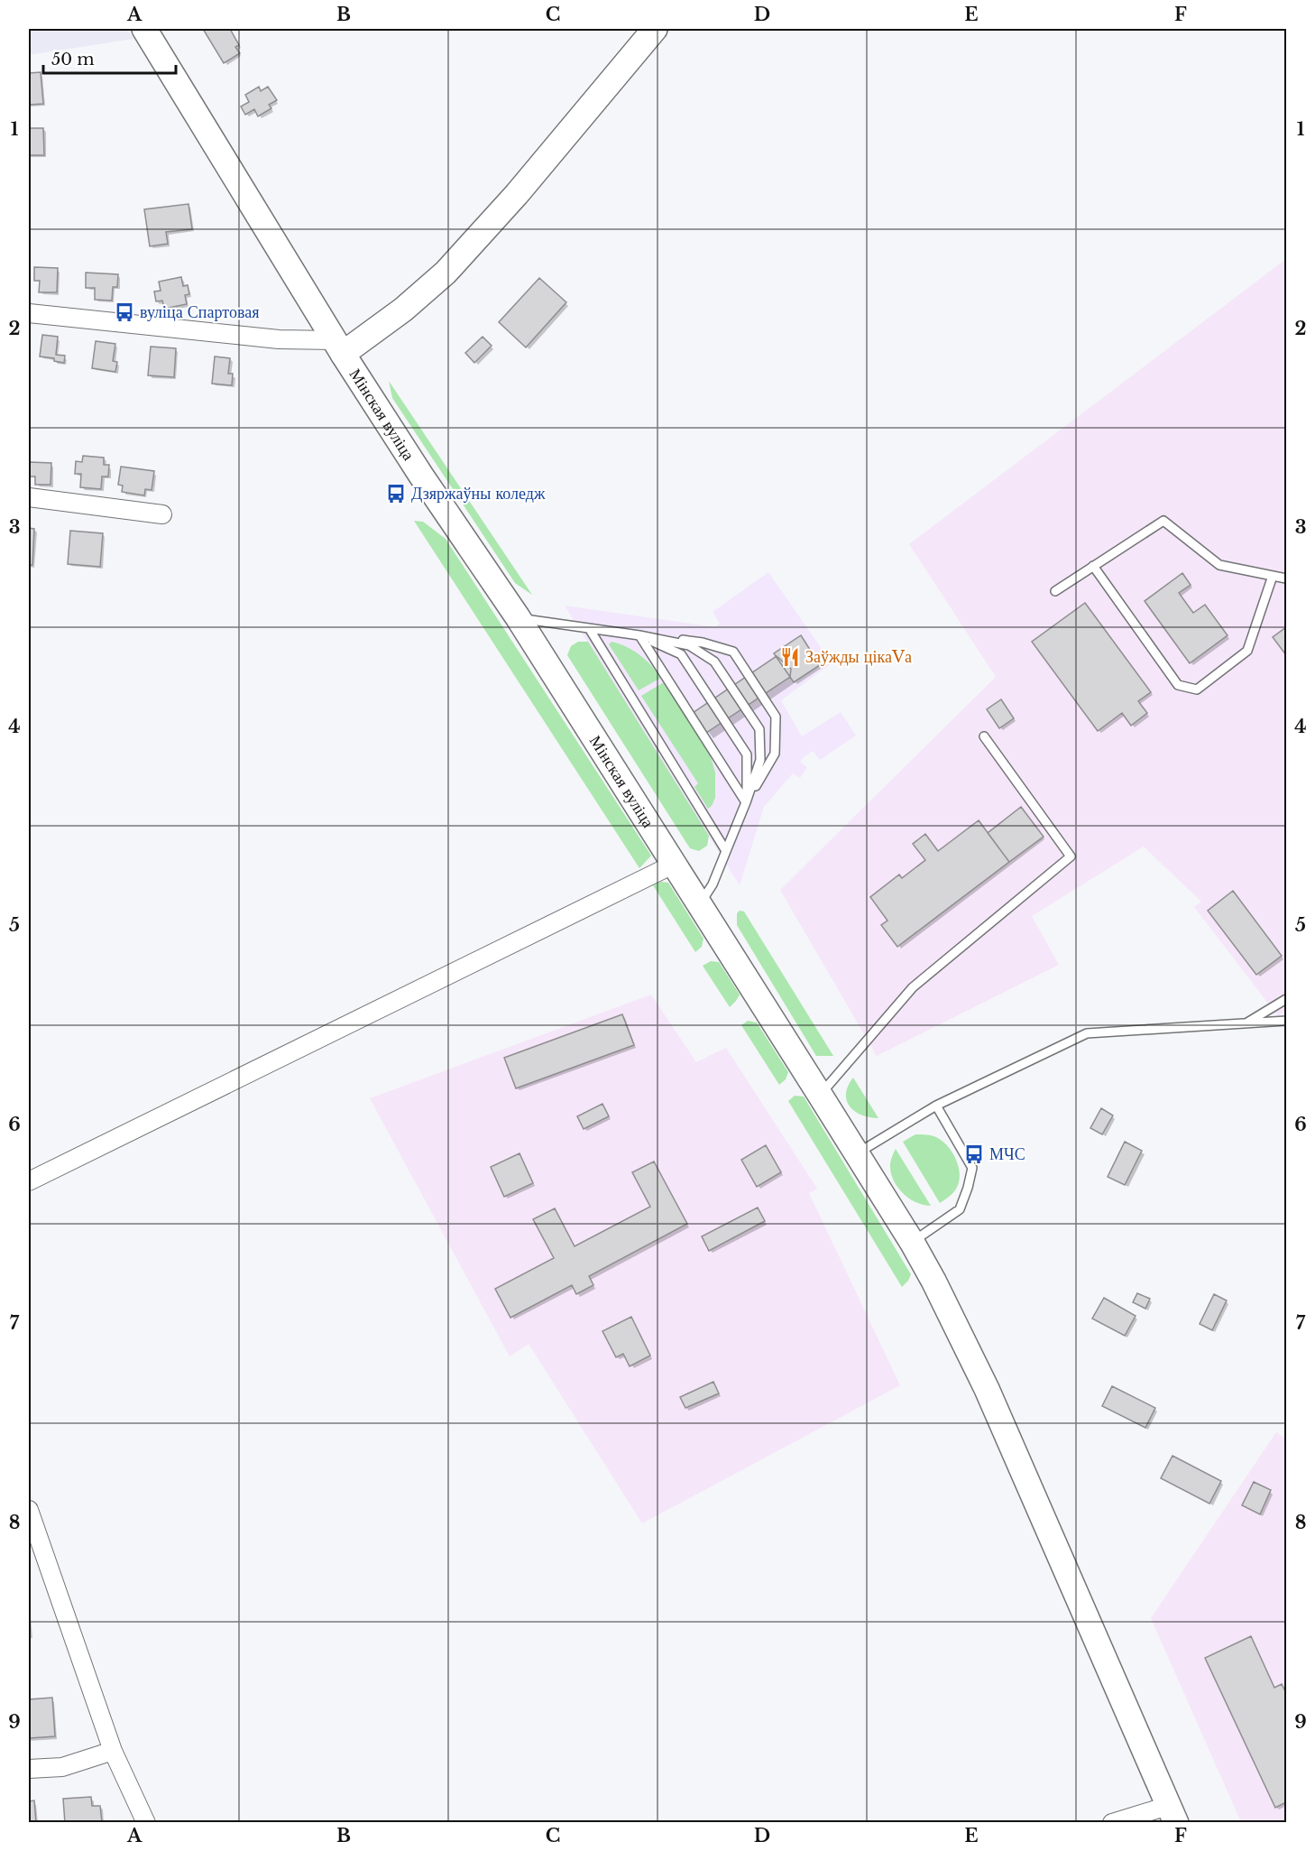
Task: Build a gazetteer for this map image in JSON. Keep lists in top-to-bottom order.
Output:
{
  "streets": {
    "street": ["Мінская вуліца"]
  },
  "places": {
    "bus stop": ["вуліца Спартовая", "Дзяржаўны коледж", "МЧС"],
    "restaurant": ["Заўжды цікаVа"]
  },
  "scale_bar": "50 m",
  "grid": {
    "columns": [
      "A",
      "B",
      "C",
      "D",
      "E",
      "F"
    ],
    "rows": [
      "1",
      "2",
      "3",
      "4",
      "5",
      "6",
      "7",
      "8",
      "9"
    ]
  }
}
